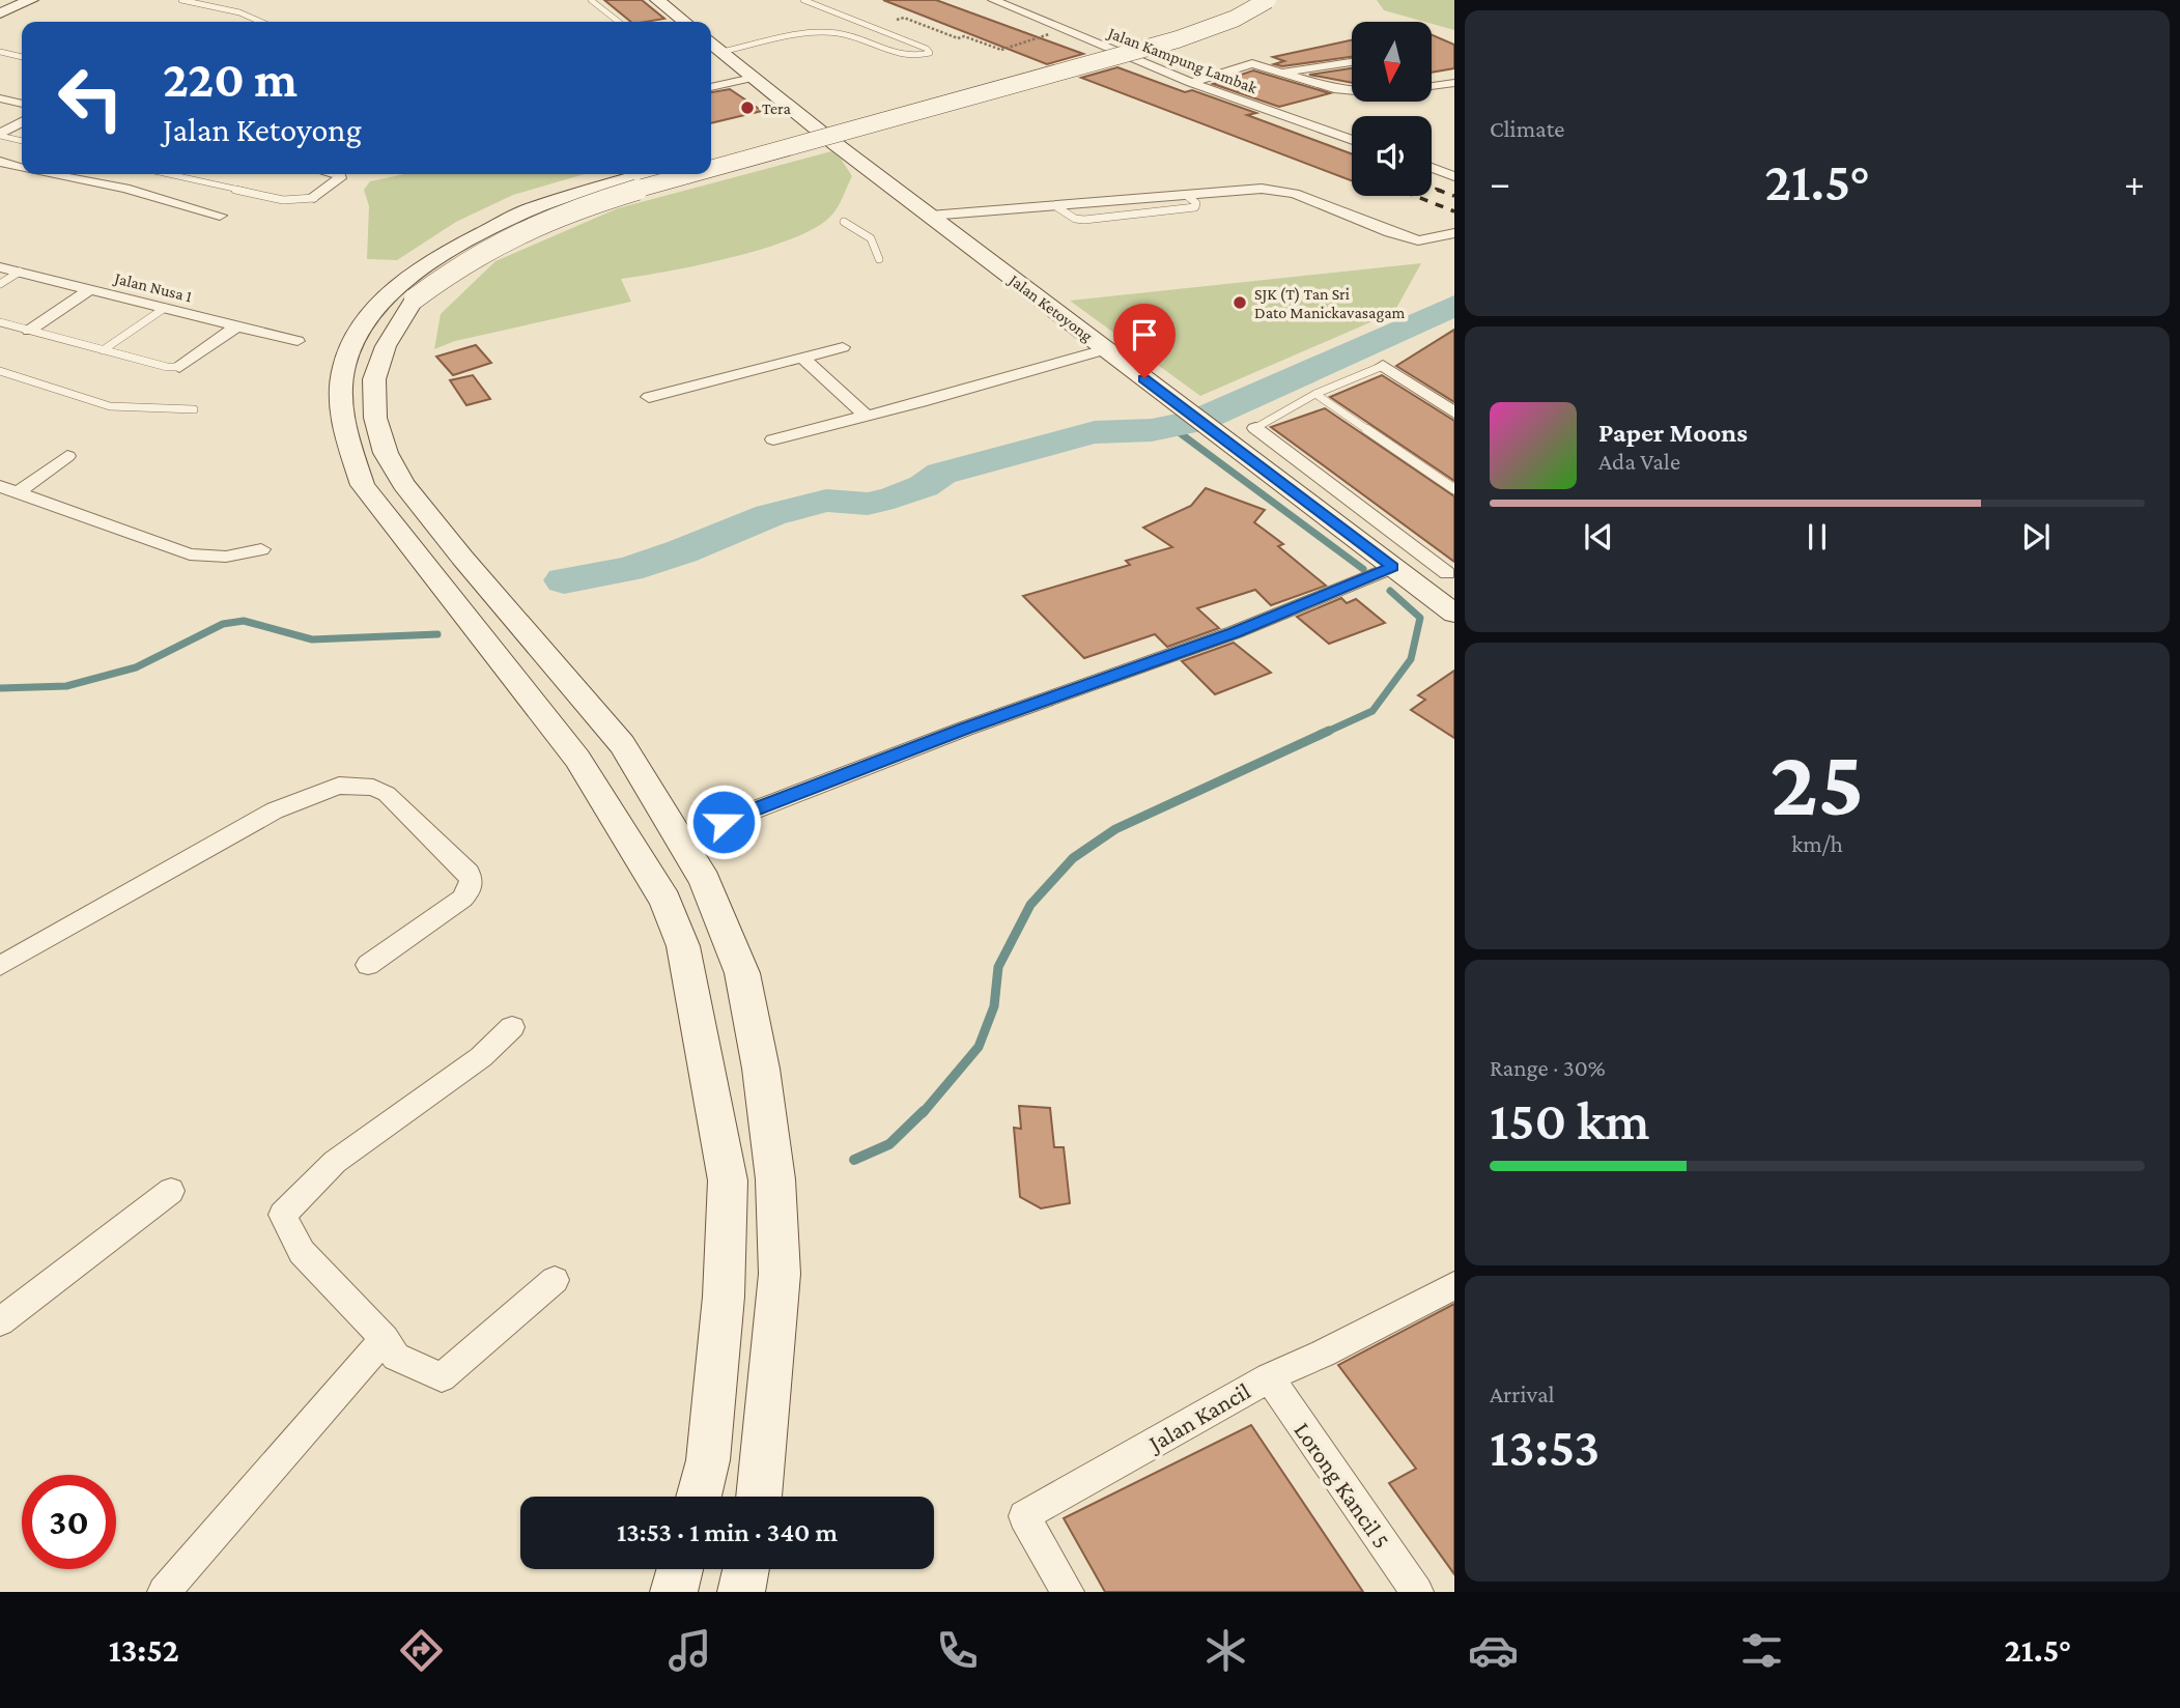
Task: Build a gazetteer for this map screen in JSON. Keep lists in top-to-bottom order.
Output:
{
  "streets": {
    "main road": ["Jalan Ketoyong"],
    "street": [
      "Jalan Kampung Lambak",
      "Jalan Nusa 1",
      "Jalan Kancil",
      "Lorong Kancil 5"
    ]
  },
  "crossings": [
    ["Jalan Kancil", "Lorong Kancil 5"]
  ],
  "places": ["Tera", "SJK (T) Tan Sri Dato Manickavasagam"],
  "north": "bottom",
  "page": {
    "tile": [
      "Climate",
      ["25", "km/h"],
      ["Range · 30%", "150 km"],
      ["Arrival", "13:53"]
    ],
    "turn": ["220 m", "Jalan Ketoyong"],
    "heat": ["−", "21.5°", "+"],
    "song": ["Paper Moons", "Ada Vale"],
    "limit": "30",
    "trip": "13:53 · 1 min · 340 m",
    "tabs": ["13:52", "21.5°"]
  }
}
